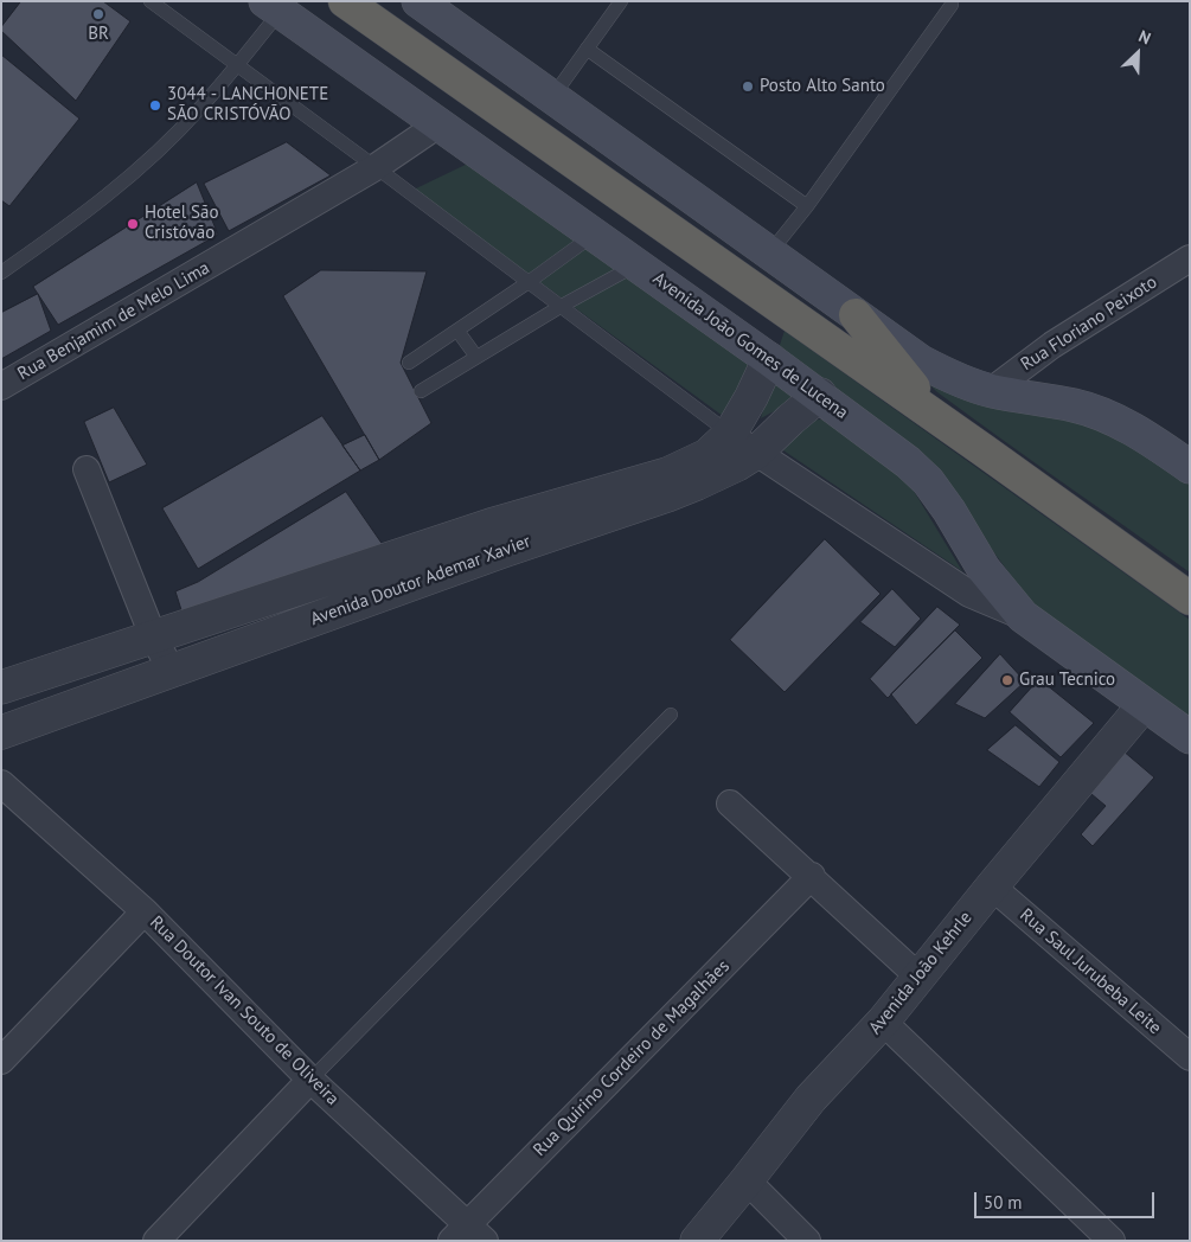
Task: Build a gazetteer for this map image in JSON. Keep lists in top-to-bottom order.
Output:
{
  "streets": {
    "main road": ["Avenida João Gomes de Lucena"],
    "street": [
      "Rua Benjamim de Melo Lima",
      "Rua Floriano Peixoto",
      "Avenida Doutor Ademar Xavier",
      "Rua Saul Jurubeba Leite",
      "Avenida João Kehrle",
      "Rua Doutor Ivan Souto de Oliveira",
      "Rua Quirino Cordeiro de Magalhães"
    ]
  },
  "crossings": [
    ["Rua Benjamim de Melo Lima", "Avenida João Gomes de Lucena"],
    ["Avenida João Gomes de Lucena", "Avenida Doutor Ademar Xavier"],
    ["Avenida João Gomes de Lucena", "Avenida João Kehrle"],
    ["Rua Saul Jurubeba Leite", "Avenida João Kehrle"],
    ["Rua Doutor Ivan Souto de Oliveira", "Rua Quirino Cordeiro de Magalhães"]
  ],
  "places": [
    "BR",
    "Posto Alto Santo",
    "3044 - LANCHONETE SÃO CRISTÓVÃO",
    "Hotel São Cristóvão",
    "Grau Tecnico"
  ],
  "scale_bar": "50 m",
  "north": "top right"
}
